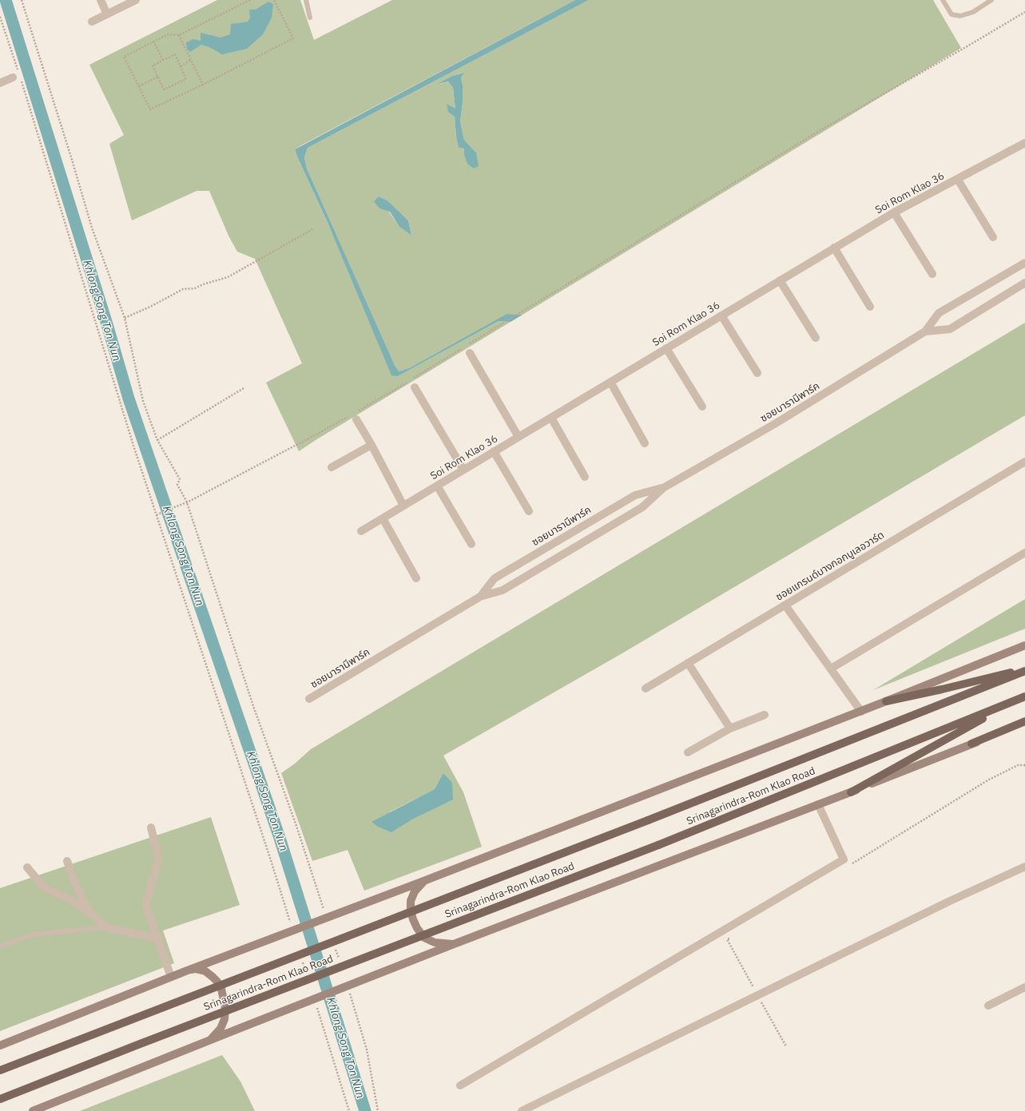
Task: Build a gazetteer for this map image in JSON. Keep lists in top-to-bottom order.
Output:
{
  "streets": {
    "main road": ["Srinagarindra-Rom Klao Road"],
    "street": ["Soi Rom Klao 36", "ซอยบารานีพาร์ค", "ซอยแกรนด์บางกอกบูเลอวาร์ด"]
  },
  "water": ["Khlong Song Ton Nun"]
}
